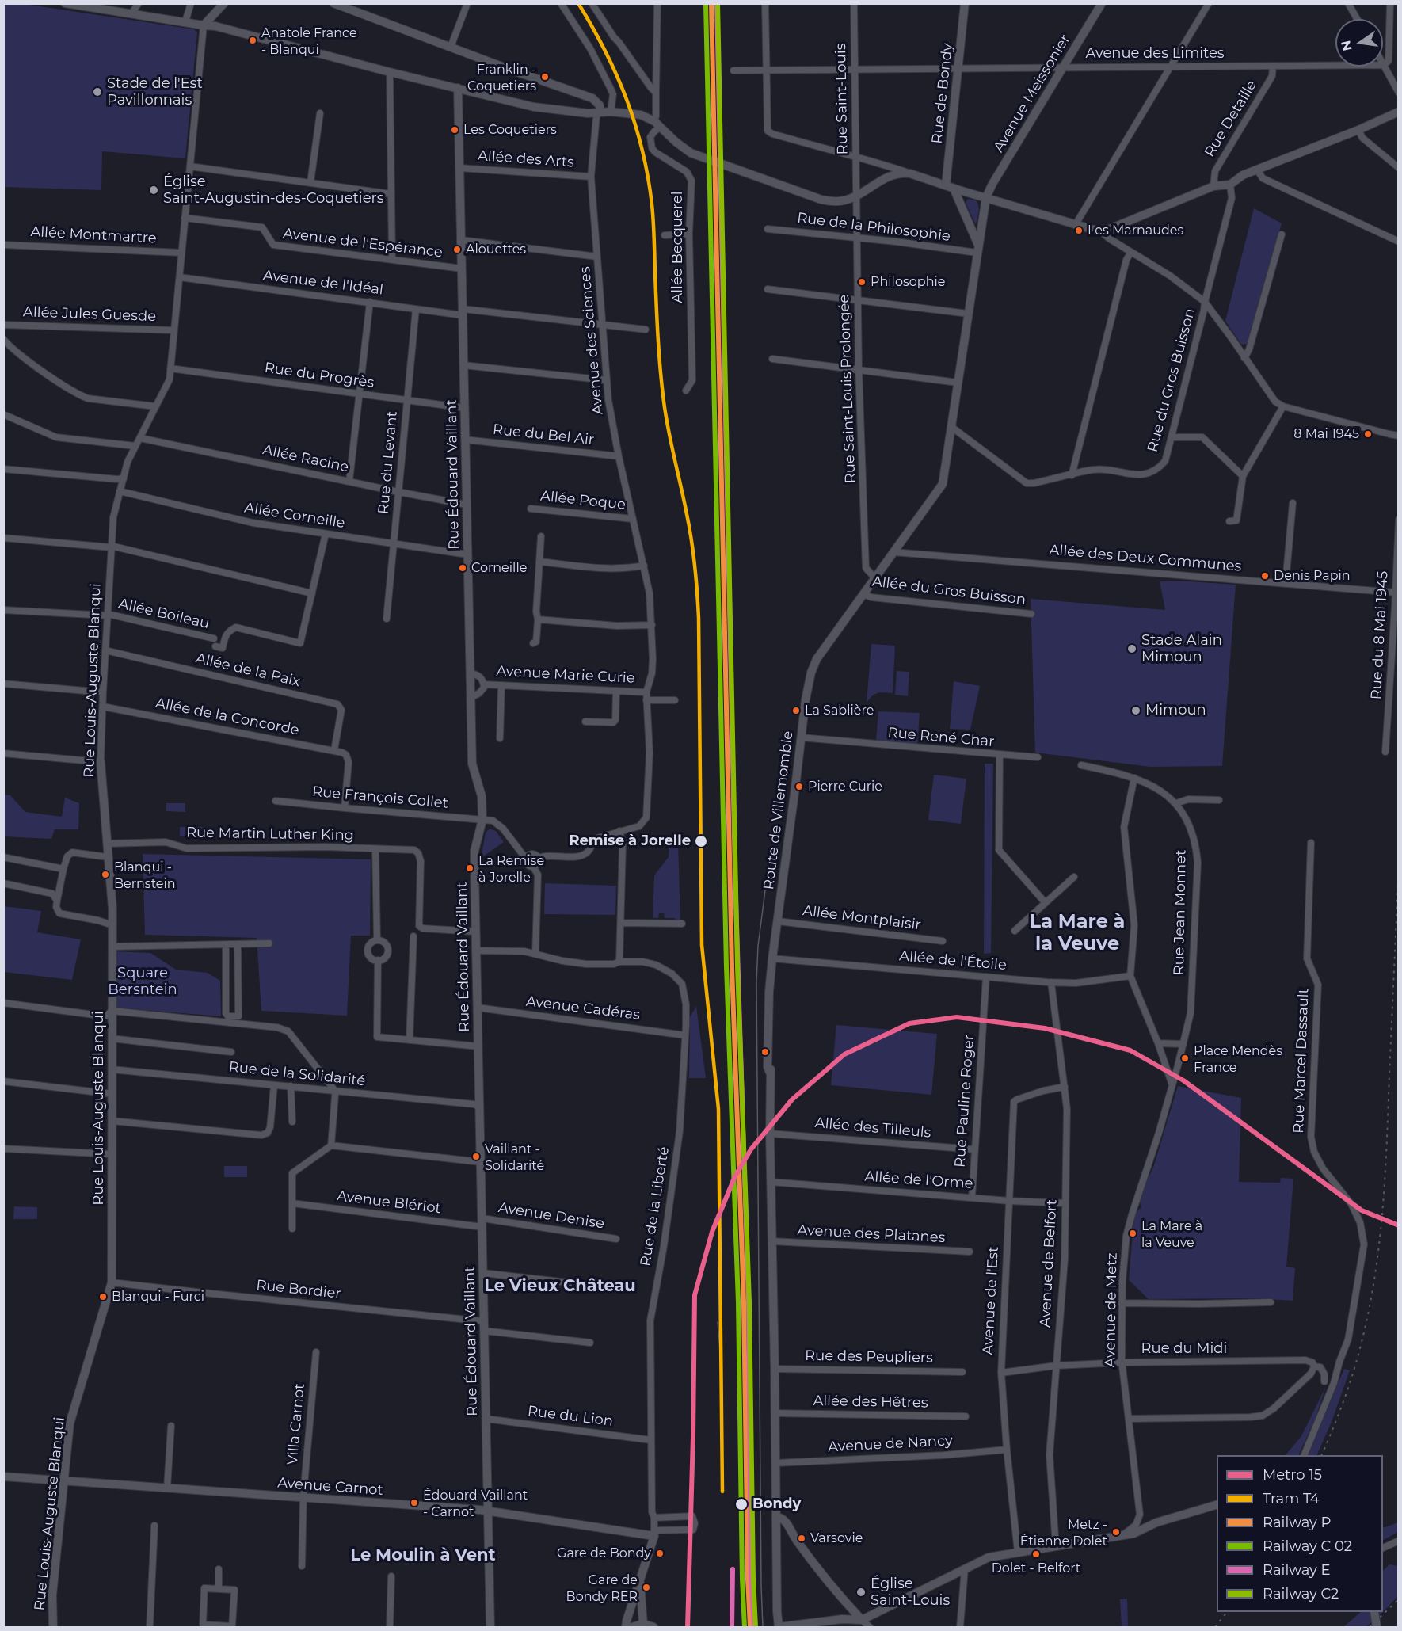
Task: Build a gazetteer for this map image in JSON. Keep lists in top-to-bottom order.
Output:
{
  "streets": {
    "street": [
      "Avenue des Limites",
      "Rue de Bondy",
      "Avenue Meissonier",
      "Rue Saint-Louis",
      "Rue Detaille",
      "Allée des Arts",
      "Rue de la Philosophie",
      "Allée Montmartre",
      "Avenue de l'Espérance",
      "Allée Becquerel",
      "Avenue de l'Idéal",
      "Allée Jules Guesde",
      "Avenue des Sciences",
      "Rue du Progrès",
      "Rue du Gros Buisson",
      "Rue Saint-Louis Prolongée",
      "Rue du Bel Air",
      "Allée Racine",
      "Rue du Levant",
      "Rue Édouard Vaillant",
      "Allée Poque",
      "Allée Corneille",
      "Allée des Deux Communes",
      "Allée du Gros Buisson",
      "Allée Boileau",
      "Rue du 8 Mai 1945",
      "Allée de la Paix",
      "Avenue Marie Curie",
      "Rue Louis-Auguste Blanqui",
      "Allée de la Concorde",
      "Rue René Char",
      "Rue François Collet",
      "Route de Villemomble",
      "Rue Martin Luther King",
      "Rue Jean Monnet",
      "Allée Montplaisir",
      "Allée de l'Étoile",
      "Avenue Cadéras",
      "Rue Marcel Dassault",
      "Rue de la Solidarité",
      "Rue Pauline Roger",
      "Allée des Tilleuls",
      "Allée de l'Orme",
      "Avenue Blériot",
      "Rue de la Liberté",
      "Avenue Denise",
      "Avenue des Platanes",
      "Avenue de Belfort",
      "Rue Bordier",
      "Avenue de l'Est",
      "Avenue de Metz",
      "Rue du Midi",
      "Rue des Peupliers",
      "Allée des Hêtres",
      "Rue du Lion",
      "Villa Carnot",
      "Avenue de Nancy",
      "Avenue Carnot"
    ]
  },
  "crossings": [
    ["Avenue des Limites", "Rue de Bondy"],
    ["Avenue des Limites", "Avenue Meissonier"],
    ["Avenue des Limites", "Rue Saint-Louis"],
    ["Avenue des Limites", "Rue Detaille"],
    ["Avenue Meissonier", "Rue de la Philosophie"],
    ["Avenue Meissonier", "Route de Villemomble"],
    ["Rue Saint-Louis", "Rue Saint-Louis Prolongée"],
    ["Allée des Arts", "Avenue des Sciences"],
    ["Allée des Arts", "Rue Édouard Vaillant"],
    ["Rue de la Philosophie", "Rue Saint-Louis Prolongée"],
    ["Allée Montmartre", "Rue Louis-Auguste Blanqui"],
    ["Avenue de l'Espérance", "Rue Édouard Vaillant"],
    ["Avenue de l'Espérance", "Rue Louis-Auguste Blanqui"],
    ["Avenue de l'Idéal", "Avenue des Sciences"],
    ["Avenue de l'Idéal", "Rue du Levant"],
    ["Avenue de l'Idéal", "Rue Édouard Vaillant"],
    ["Avenue de l'Idéal", "Rue Louis-Auguste Blanqui"],
    ["Allée Jules Guesde", "Rue Louis-Auguste Blanqui"],
    ["Avenue des Sciences", "Rue du Bel Air"],
    ["Avenue des Sciences", "Allée Poque"],
    ["Avenue des Sciences", "Avenue Marie Curie"],
    ["Rue du Progrès", "Rue du Levant"],
    ["Rue du Progrès", "Rue Édouard Vaillant"],
    ["Rue du Progrès", "Rue Louis-Auguste Blanqui"],
    ["Rue du Gros Buisson", "Route de Villemomble"],
    ["Rue Saint-Louis Prolongée", "Route de Villemomble"],
    ["Rue du Bel Air", "Rue Édouard Vaillant"],
    ["Allée Racine", "Rue du Levant"],
    ["Allée Racine", "Rue Édouard Vaillant"],
    ["Allée Racine", "Rue Louis-Auguste Blanqui"],
    ["Rue du Levant", "Allée Corneille"],
    ["Rue Édouard Vaillant", "Allée Corneille"],
    ["Rue Édouard Vaillant", "Avenue Marie Curie"],
    ["Rue Édouard Vaillant", "Rue François Collet"],
    ["Rue Édouard Vaillant", "Rue Martin Luther King"],
    ["Rue Édouard Vaillant", "Avenue Cadéras"],
    ["Rue Édouard Vaillant", "Rue de la Solidarité"],
    ["Rue Édouard Vaillant", "Avenue Blériot"],
    ["Rue Édouard Vaillant", "Rue de la Liberté"],
    ["Rue Édouard Vaillant", "Avenue Denise"],
    ["Rue Édouard Vaillant", "Rue Bordier"],
    ["Rue Édouard Vaillant", "Rue du Lion"],
    ["Rue Édouard Vaillant", "Avenue Carnot"],
    ["Allée Corneille", "Rue Louis-Auguste Blanqui"],
    ["Allée des Deux Communes", "Rue du 8 Mai 1945"],
    ["Allée des Deux Communes", "Route de Villemomble"],
    ["Allée du Gros Buisson", "Route de Villemomble"],
    ["Allée Boileau", "Rue Louis-Auguste Blanqui"],
    ["Allée de la Paix", "Rue Louis-Auguste Blanqui"],
    ["Allée de la Paix", "Allée de la Concorde"],
    ["Rue Louis-Auguste Blanqui", "Allée de la Concorde"],
    ["Rue Louis-Auguste Blanqui", "Rue Martin Luther King"],
    ["Rue Louis-Auguste Blanqui", "Rue de la Solidarité"],
    ["Rue Louis-Auguste Blanqui", "Rue Bordier"],
    ["Rue Louis-Auguste Blanqui", "Avenue Carnot"],
    ["Allée de la Concorde", "Rue François Collet"],
    ["Rue René Char", "Route de Villemomble"],
    ["Route de Villemomble", "Allée Montplaisir"],
    ["Route de Villemomble", "Allée de l'Étoile"],
    ["Route de Villemomble", "Allée des Tilleuls"],
    ["Route de Villemomble", "Allée de l'Orme"],
    ["Route de Villemomble", "Avenue des Platanes"],
    ["Route de Villemomble", "Rue des Peupliers"],
    ["Route de Villemomble", "Allée des Hêtres"],
    ["Route de Villemomble", "Avenue de Nancy"],
    ["Rue Jean Monnet", "Avenue de Metz"],
    ["Allée de l'Étoile", "Rue Pauline Roger"],
    ["Allée de l'Étoile", "Avenue de Belfort"],
    ["Avenue Cadéras", "Rue de la Liberté"],
    ["Rue Pauline Roger", "Allée des Tilleuls"],
    ["Rue Pauline Roger", "Allée de l'Orme"],
    ["Allée de l'Orme", "Avenue de Belfort"],
    ["Allée de l'Orme", "Avenue de l'Est"],
    ["Avenue Blériot", "Avenue Denise"],
    ["Rue de la Liberté", "Rue du Lion"],
    ["Rue de la Liberté", "Avenue Carnot"],
    ["Avenue de Belfort", "Avenue de l'Est"],
    ["Avenue de Belfort", "Rue du Midi"],
    ["Avenue de l'Est", "Rue du Midi"],
    ["Avenue de l'Est", "Avenue de Nancy"],
    ["Avenue de Metz", "Rue du Midi"],
    ["Villa Carnot", "Avenue Carnot"]
  ],
  "districts": ["La Mare à la Veuve", "Le Vieux Château", "Le Moulin à Vent"],
  "parks": ["Square Bersntein"],
  "places": [
    "Anatole France - Blanqui",
    "Franklin - Coquetiers",
    "Stade de l'Est Pavillonnais",
    "Les Coquetiers",
    "Église Saint-Augustin-des-Coquetiers",
    "Les Marnaudes",
    "Alouettes",
    "Philosophie",
    "8 Mai 1945",
    "Corneille",
    "Denis Papin",
    "Stade Alain Mimoun",
    "La Sablière",
    "Mimoun",
    "Pierre Curie",
    "Remise à Jorelle",
    "La Remise à Jorelle",
    "Blanqui - Bernstein",
    "Place Mendès France",
    "Vaillant - Solidarité",
    "La Mare à la Veuve",
    "Blanqui - Furci",
    "Édouard Vaillant - Carnot",
    "Bondy",
    "Metz - Étienne Dolet",
    "Varsovie",
    "Gare de Bondy",
    "Dolet - Belfort",
    "Gare de Bondy RER",
    "Église Saint-Louis"
  ],
  "lines": [
    "tram line T4",
    "rail line P",
    "rail line E",
    "rail line C2",
    "metro line 15"
  ],
  "legend": [
    "Metro 15",
    "Tram T4",
    "Railway P",
    "Railway C 02",
    "Railway E",
    "Railway C2"
  ],
  "north": "left"
}
